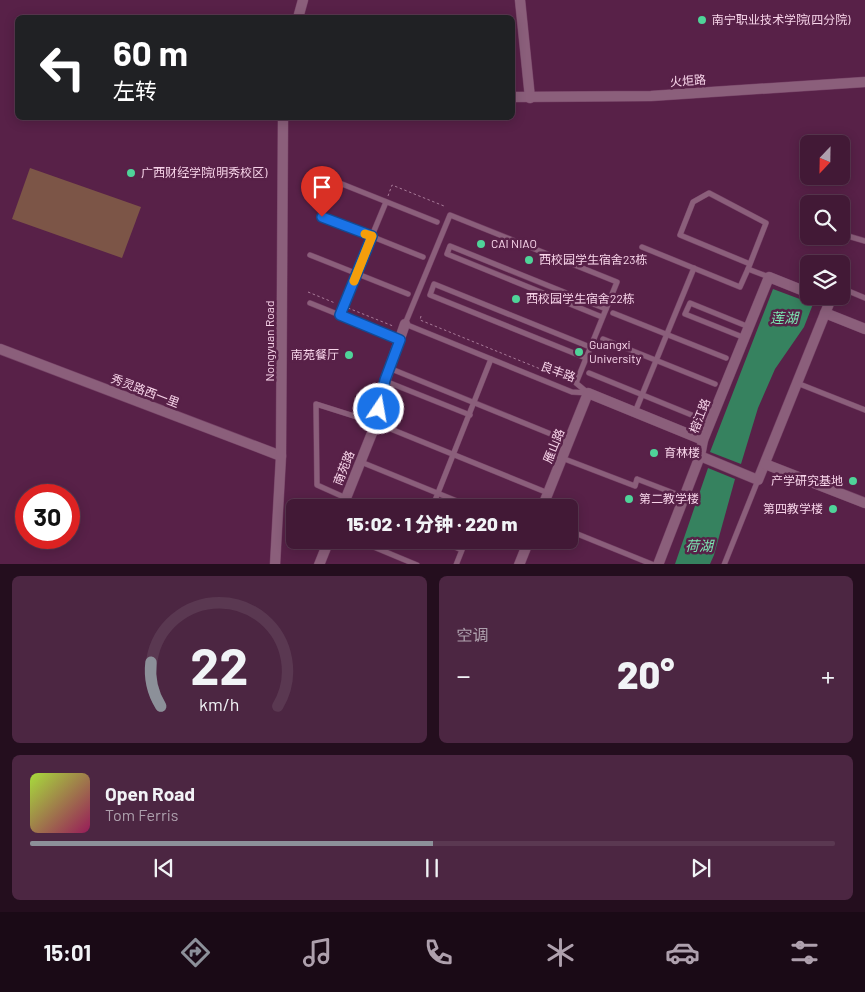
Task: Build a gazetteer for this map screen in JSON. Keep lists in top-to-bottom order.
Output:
{
  "streets": {
    "street": [
      "火炬路",
      "Nongyuan Road",
      "良丰路",
      "秀灵路西一里",
      "榕江路",
      "雁山路",
      "南苑路"
    ]
  },
  "crossings": [
    ["Nongyuan Road", "秀灵路西一里"],
    ["良丰路", "榕江路"],
    ["良丰路", "雁山路"],
    ["良丰路", "南苑路"]
  ],
  "water": ["莲湖", "荷湖"],
  "places": [
    "南宁职业技术学院(四分院)",
    "广西财经学院(明秀校区)",
    "CAI NIAO",
    "西校园学生宿舍23栋",
    "西校园学生宿舍22栋",
    "Guangxi University",
    "南苑餐厅",
    "育林楼",
    "产学研究基地",
    "第二教学楼",
    "第四教学楼"
  ],
  "north": "bottom",
  "page": {
    "turn": ["60 m", "左转"],
    "limit": "30",
    "trip": "15:02 · 1 分钟 · 220 m",
    "tile": "空调",
    "heat": ["−", "20°", "+"],
    "song": ["Open Road", "Tom Ferris"],
    "tabs": "15:01",
    "gauge": ["22", "km/h"]
  }
}
